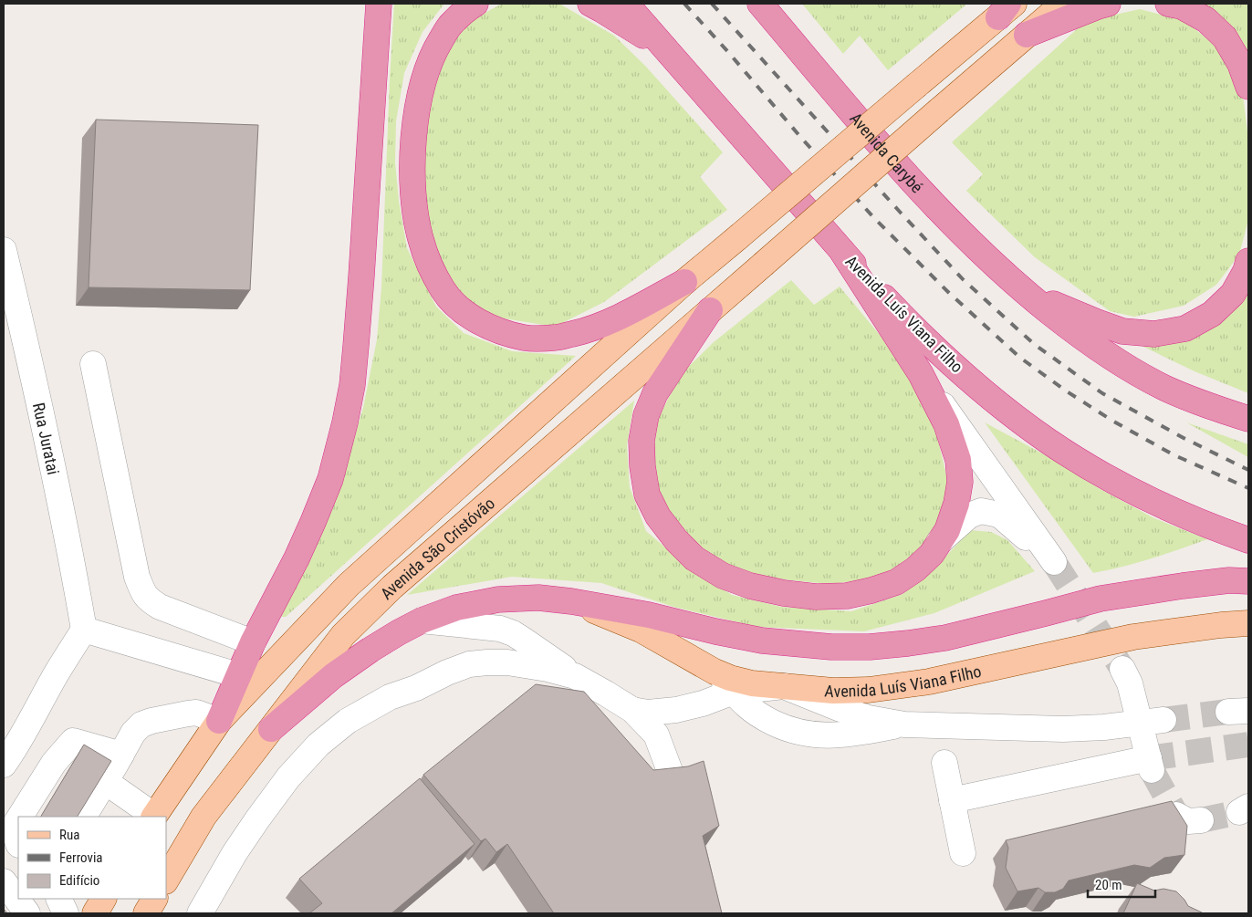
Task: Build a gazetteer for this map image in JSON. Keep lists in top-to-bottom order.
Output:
{
  "streets": {
    "highway": ["Avenida Carybé", "Avenida Luís Viana Filho"],
    "main road": ["Avenida São Cristóvão"],
    "street": ["Rua Juratai"]
  },
  "legend": ["Rua", "Ferrovia", "Edifício"],
  "scale_bar": "20 m"
}
